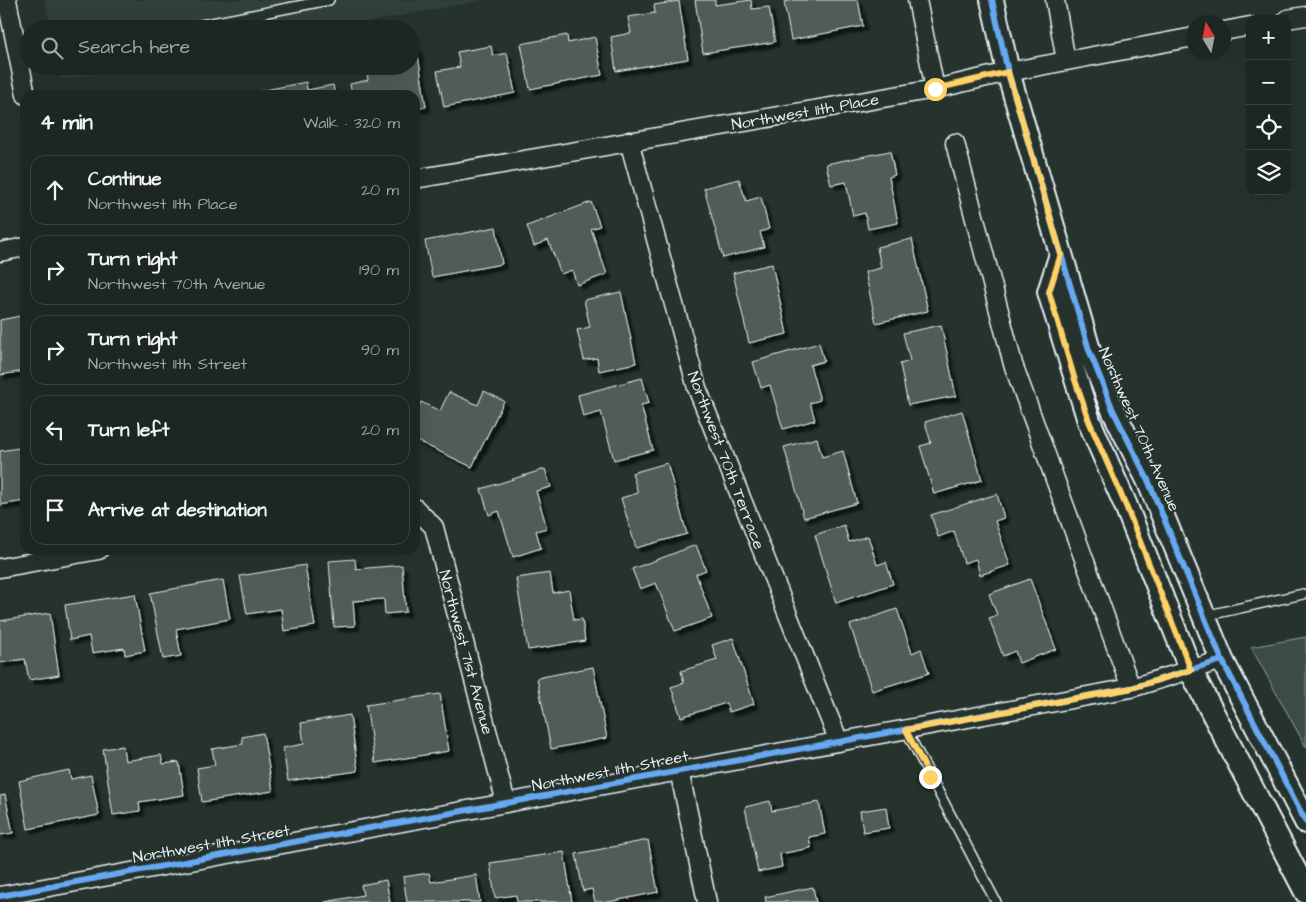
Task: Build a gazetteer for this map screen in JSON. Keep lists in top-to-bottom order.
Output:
{
  "streets": {
    "street": [
      "Northwest 11th Place",
      "Northwest 70th Avenue",
      "Northwest 70th Terrace",
      "Northwest 71st Avenue",
      "Northwest 11th Street"
    ]
  },
  "crossings": [
    ["Northwest 11th Place", "Northwest 70th Avenue"],
    ["Northwest 11th Place", "Northwest 70th Terrace"],
    ["Northwest 70th Avenue", "Northwest 11th Street"],
    ["Northwest 70th Terrace", "Northwest 11th Street"],
    ["Northwest 71st Avenue", "Northwest 11th Street"]
  ],
  "north": "top",
  "page": {
    "map_buttons": ["+", "−"],
    "search": "Search here",
    "heading": ["4 min", "Walk · 320 m"],
    "list": [
      ["Continue", "Northwest 11th Place", "20 m"],
      ["Turn right", "Northwest 70th Avenue", "190 m"],
      ["Turn right", "Northwest 11th Street", "90 m"],
      ["Turn left", "20 m"],
      "Arrive at destination"
    ]
  }
}
